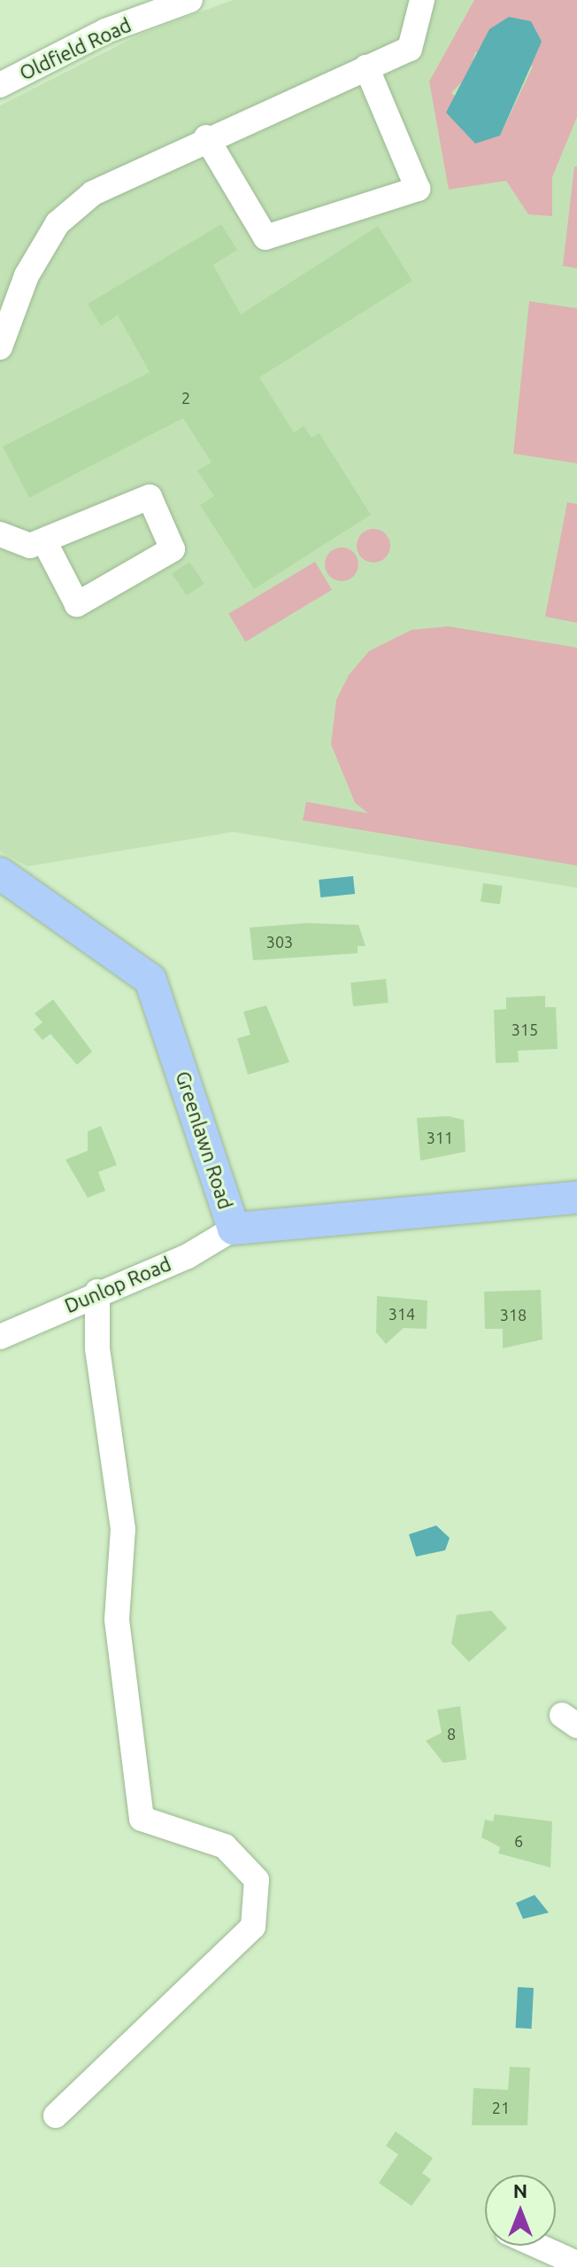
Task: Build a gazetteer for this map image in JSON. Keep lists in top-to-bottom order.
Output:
{
  "streets": {
    "main road": ["Greenlawn Road"],
    "street": ["Oldfield Road", "Dunlop Road"]
  },
  "crossings": [
    ["Greenlawn Road", "Dunlop Road"]
  ],
  "house_numbers": [
    "2",
    "303",
    "315",
    "311",
    "314",
    "318",
    "8",
    "6",
    "21"
  ],
  "north": "top"
}
